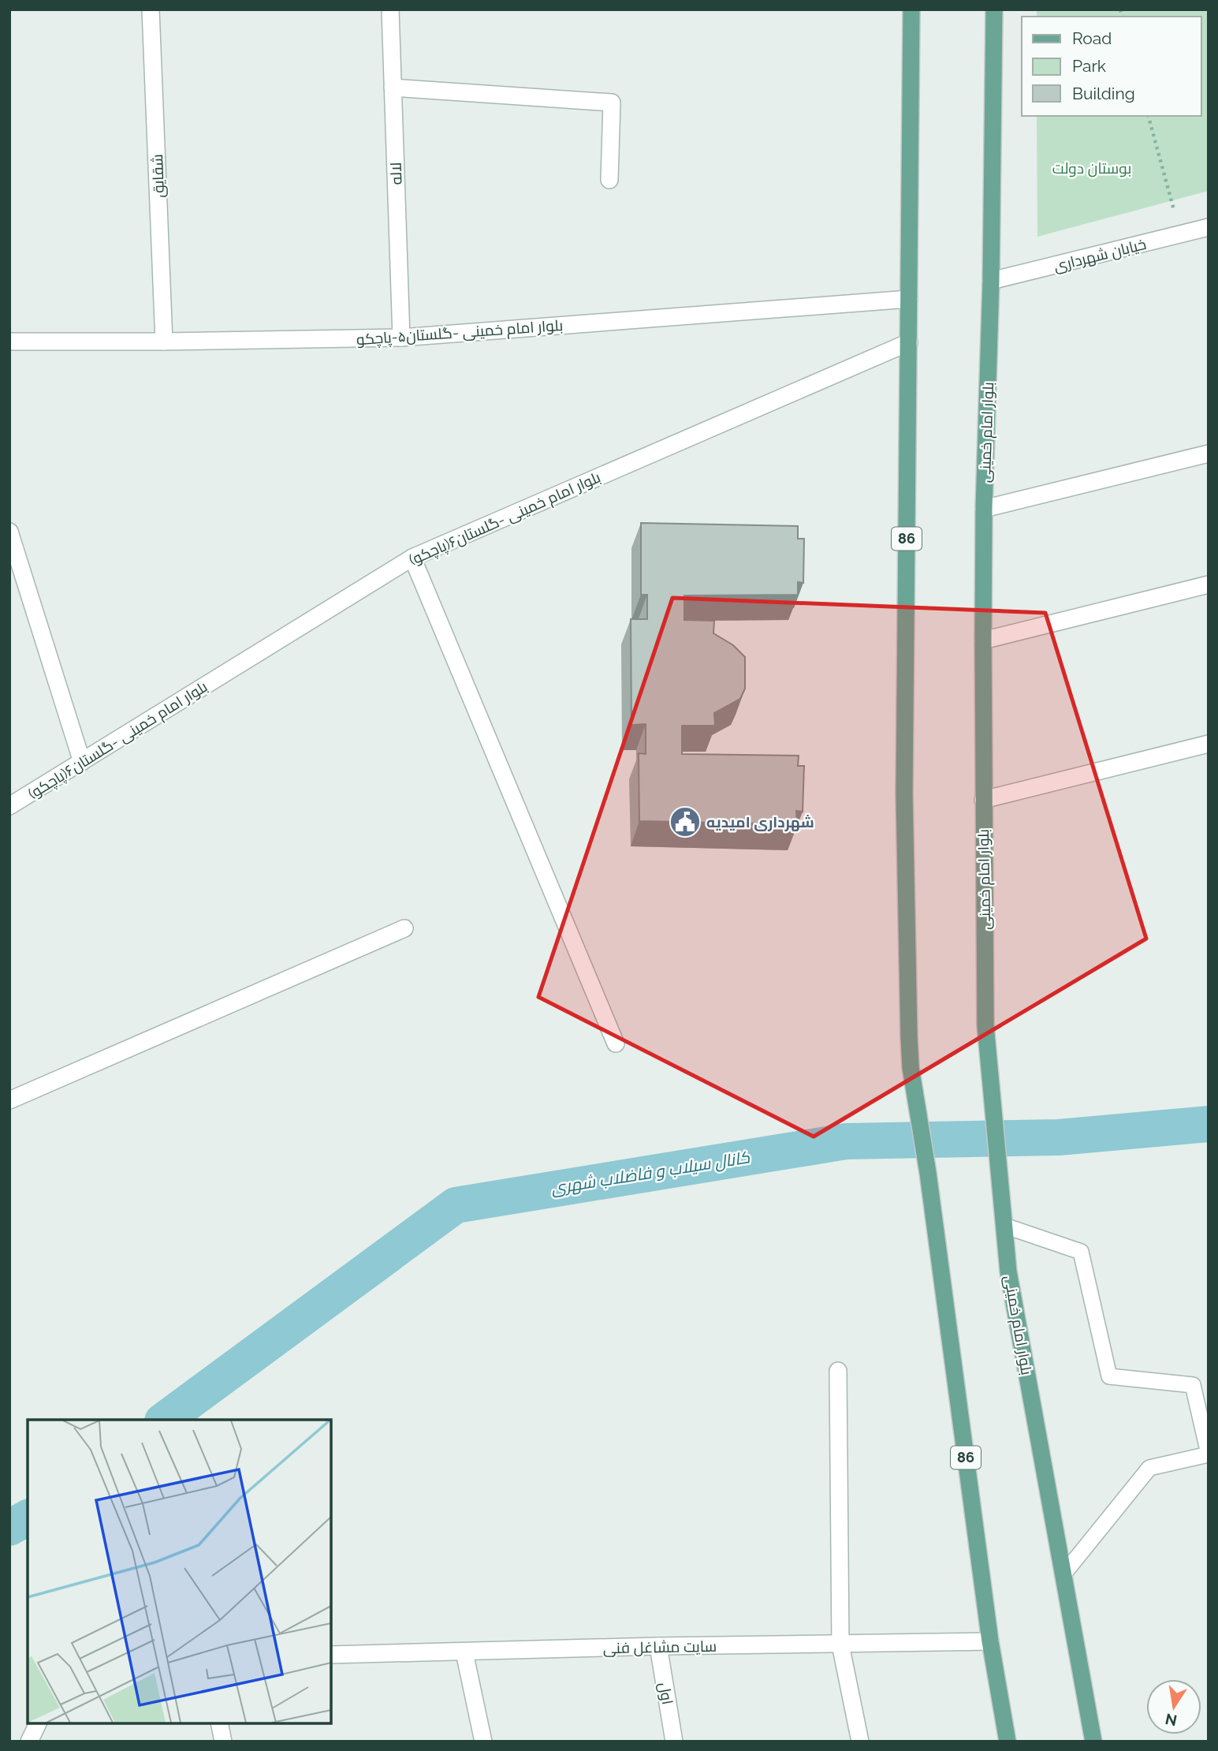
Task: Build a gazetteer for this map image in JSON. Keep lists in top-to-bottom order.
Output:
{
  "streets": {
    "main road": ["بلوار امام خمینی", "86"],
    "street": [
      "لاله",
      "شقایق",
      "خیابان شهرداری",
      "بلوار امام خمینی -گلستان۵-پاچکو",
      "بلوار امام خمینی -گلستان۶(پاچکو)",
      "سایت مشاغل فنی",
      "اول"
    ]
  },
  "crossings": [
    ["لاله", "بلوار امام خمینی -گلستان۵-پاچکو"],
    ["شقایق", "بلوار امام خمینی -گلستان۵-پاچکو"],
    ["خیابان شهرداری", "بلوار امام خمینی"],
    ["بلوار امام خمینی -گلستان۵-پاچکو", "86"],
    ["بلوار امام خمینی -گلستان۶(پاچکو)", "86"],
    ["86", "سایت مشاغل فنی"],
    ["سایت مشاغل فنی", "اول"]
  ],
  "water": ["کانال سیلاب و فاضلاب شهری"],
  "parks": ["بوستان دولت"],
  "places": {
    "public building": ["شهرداری امیدیه"]
  },
  "legend": ["Road", "Park", "Building"],
  "north": "bottom"
}
